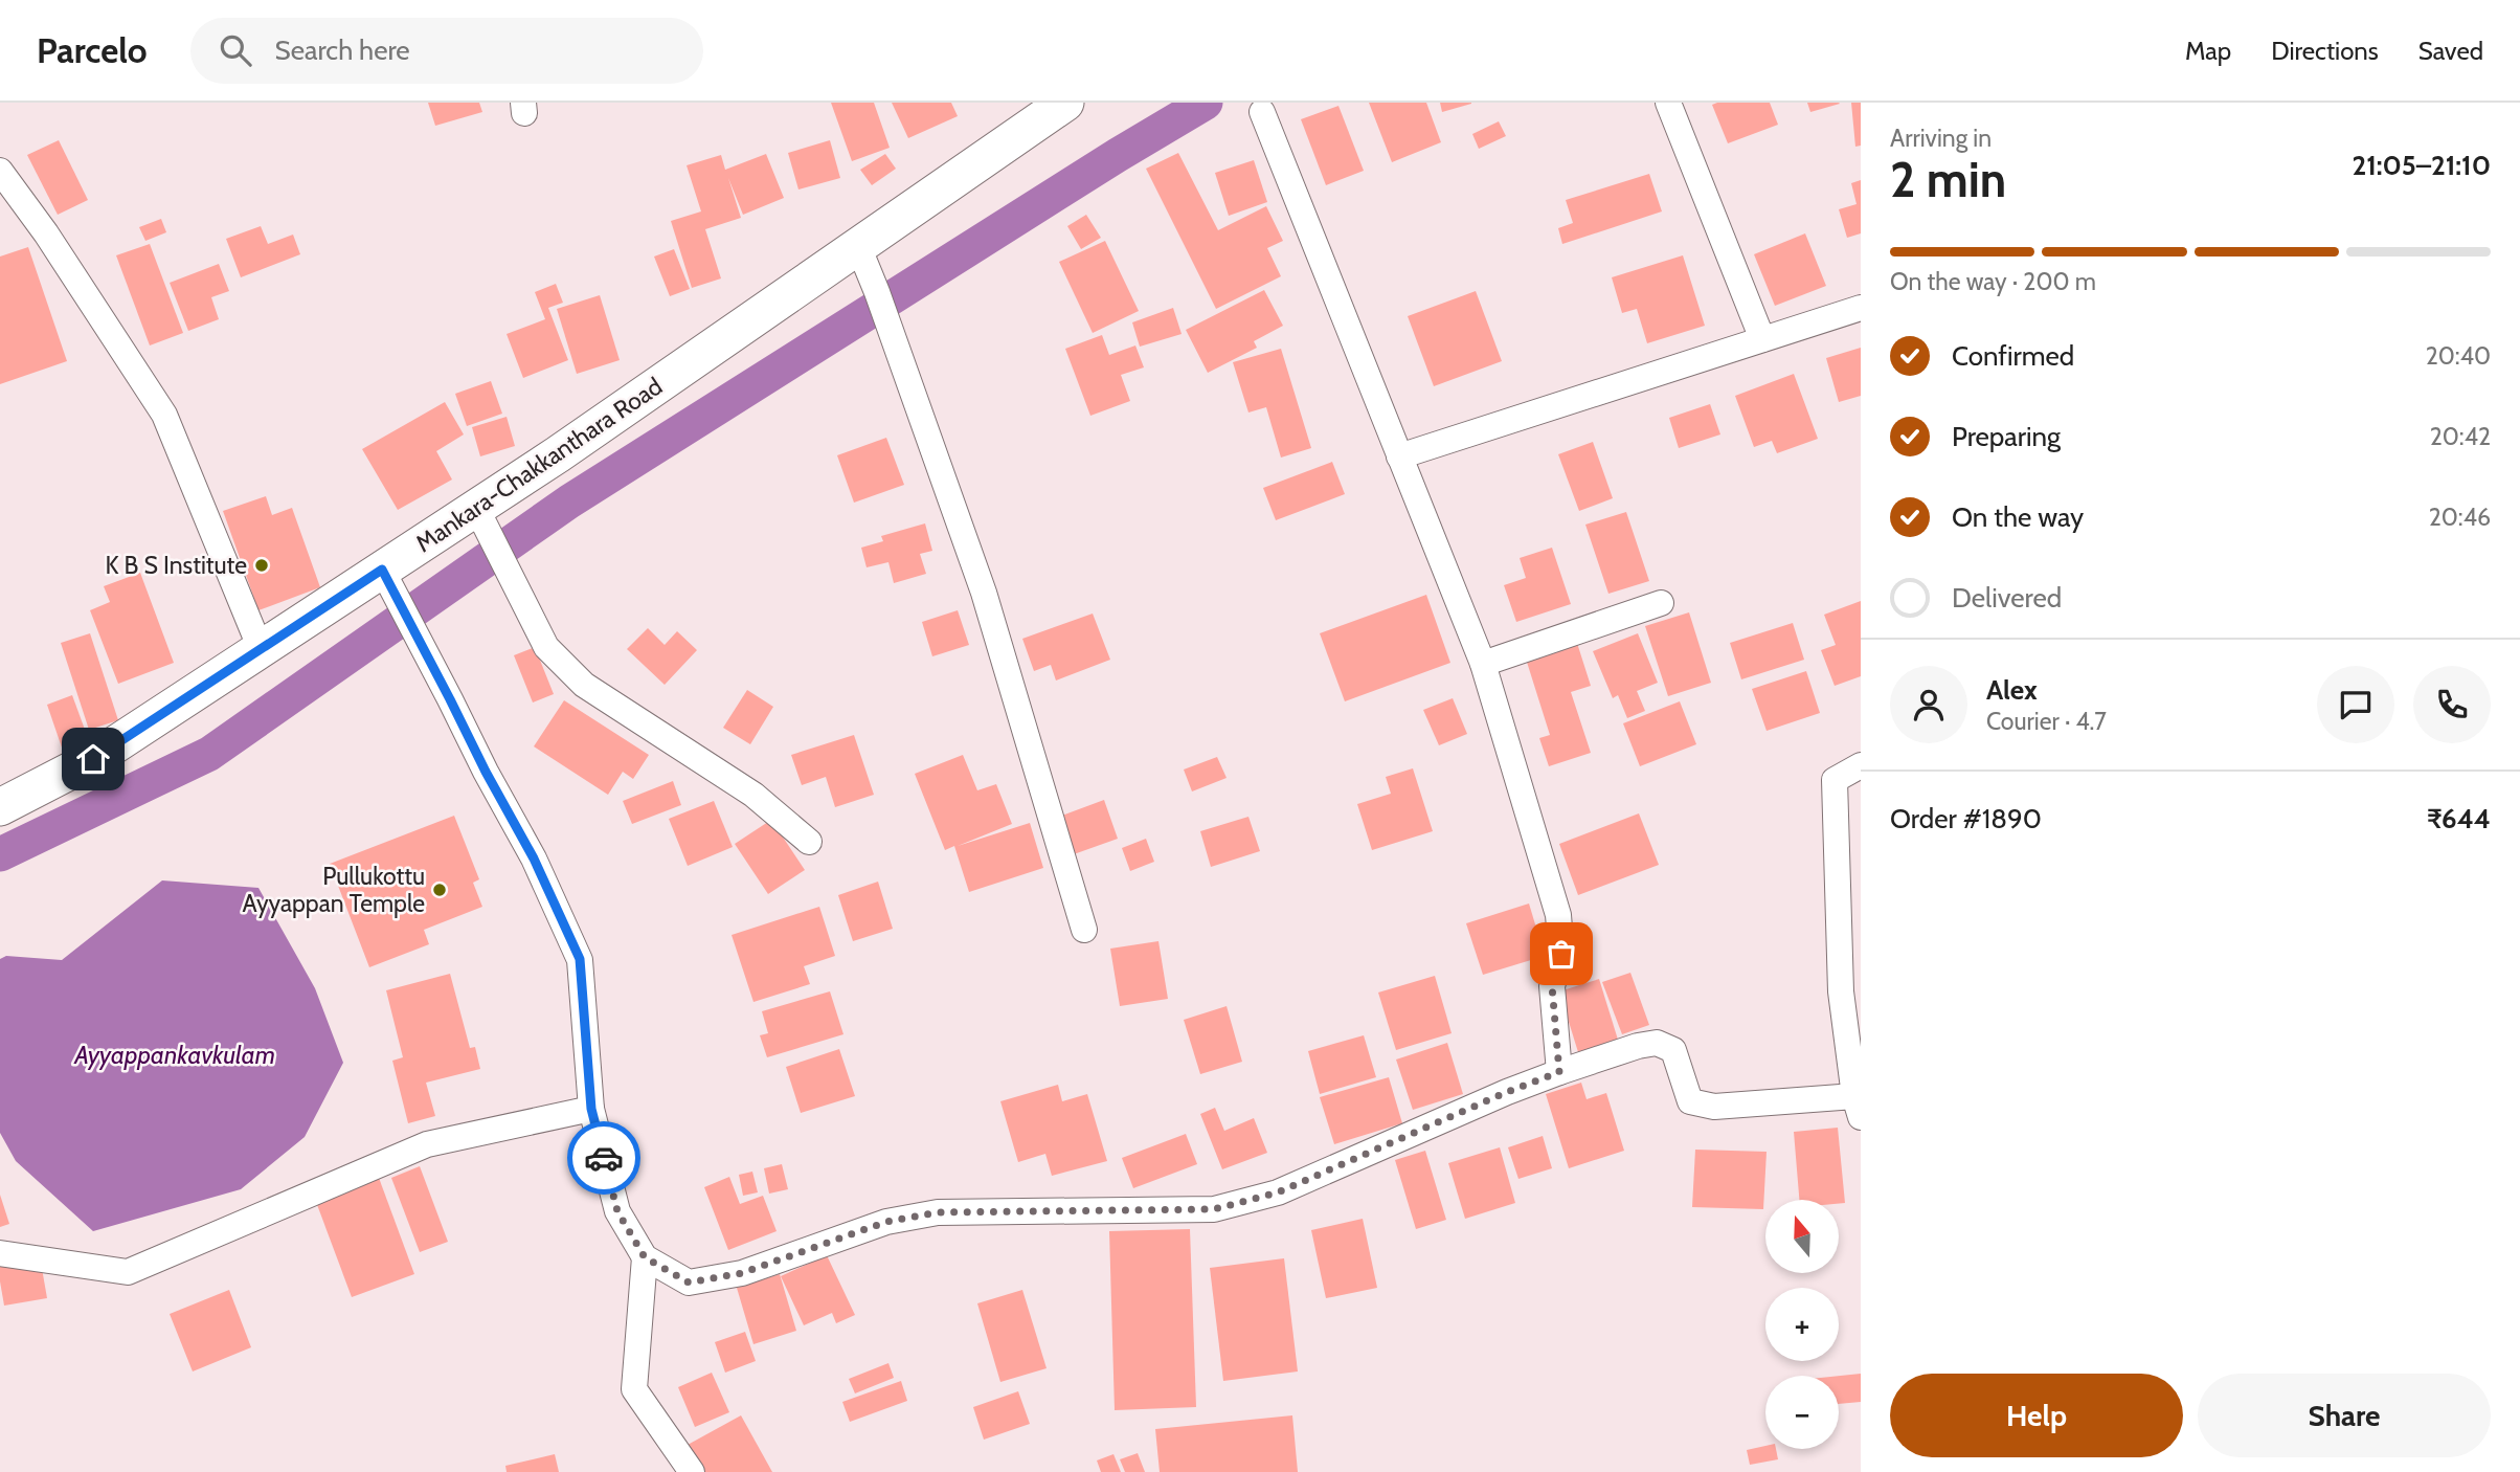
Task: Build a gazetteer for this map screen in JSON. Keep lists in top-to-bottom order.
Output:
{
  "streets": {
    "main road": ["Mankara-Chakkanthara Road"]
  },
  "water": ["Ayyappankavkulam"],
  "places": ["K B S Institute", "Pullukottu Ayyappan Temple"],
  "north": "top",
  "page": {
    "header": "Parcelo",
    "search": "Search here",
    "nav": ["Map", "Directions", "Saved"],
    "heading": ["2 min", "Arriving in", "21:05–21:10"],
    "panel": [
      "Alex",
      "Courier · 4.7",
      "Order #1890",
      "₹644"
    ],
    "bar": "On the way · 200 m",
    "list": [
      ["Confirmed", "20:40"],
      ["Preparing", "20:42"],
      ["On the way", "20:46"],
      "Delivered"
    ],
    "map_buttons": ["+", "−"],
    "buttons": ["Help", "Share"]
  }
}
